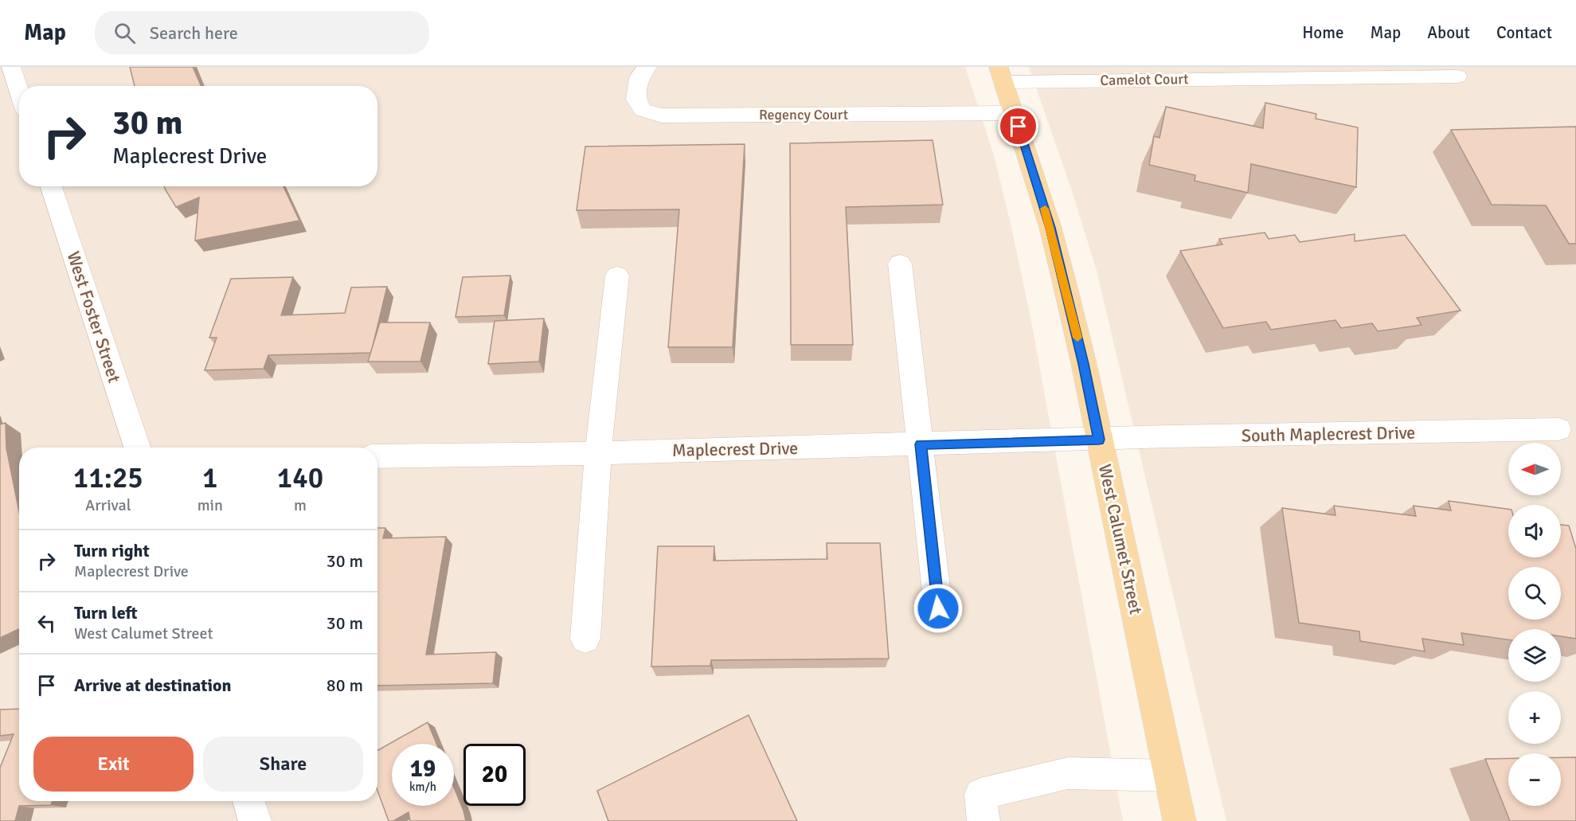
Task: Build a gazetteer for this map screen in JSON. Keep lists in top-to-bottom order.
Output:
{
  "streets": {
    "main road": ["West Calumet Street"],
    "street": [
      "Camelot Court",
      "Regency Court",
      "West Foster Street",
      "South Maplecrest Drive",
      "Maplecrest Drive"
    ]
  },
  "crossings": [
    ["Camelot Court", "West Calumet Street"],
    ["Regency Court", "West Calumet Street"],
    ["South Maplecrest Drive", "Maplecrest Drive"],
    ["South Maplecrest Drive", "West Calumet Street"],
    ["Maplecrest Drive", "West Calumet Street"]
  ],
  "north": "left",
  "page": {
    "header": "Map",
    "search": "Search here",
    "nav": [
      "Home",
      "Map",
      "About",
      "Contact"
    ],
    "turn": ["30 m", "Maplecrest Drive"],
    "map_buttons": ["+", "−"],
    "eta": [
      "11:25",
      "Arrival",
      "1",
      "min",
      "140",
      "m"
    ],
    "list": [
      {
        "name": "Turn right",
        "note": "Maplecrest Drive",
        "value": "30 m"
      },
      {
        "name": "Turn left",
        "note": "West Calumet Street",
        "value": "30 m"
      },
      {
        "name": "Arrive at destination",
        "value": "80 m"
      }
    ],
    "buttons": ["Exit", "Share"],
    "speed": "19 km/h",
    "limit": "20"
  }
}
